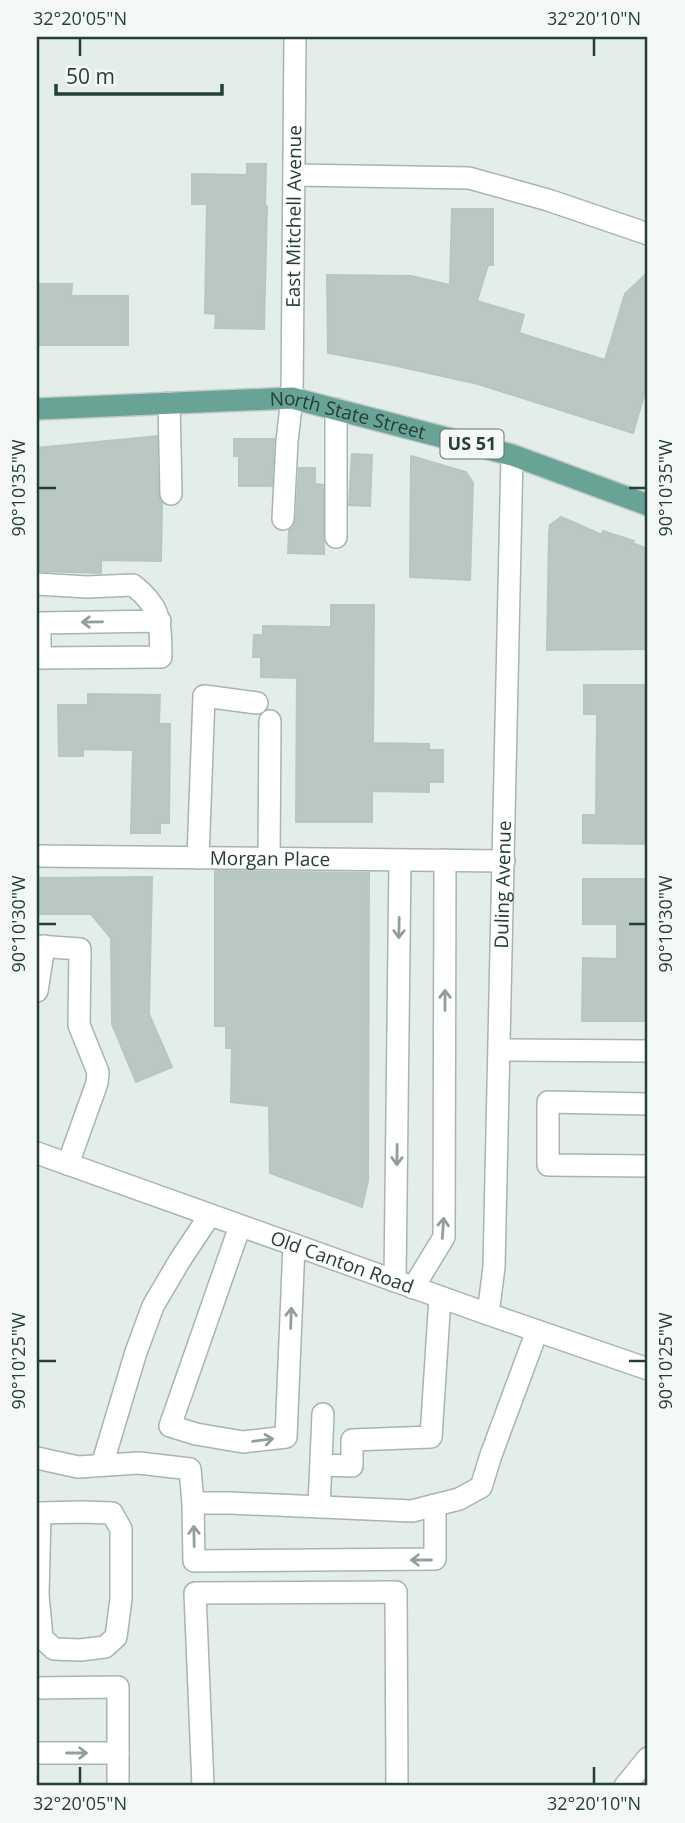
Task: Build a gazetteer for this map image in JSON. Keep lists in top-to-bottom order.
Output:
{
  "streets": {
    "main road": ["North State Street", "US 51"],
    "street": [
      "East Mitchell Avenue",
      "Morgan Place",
      "Duling Avenue",
      "Old Canton Road"
    ]
  },
  "crossings": [
    ["East Mitchell Avenue", "North State Street"],
    ["North State Street", "Duling Avenue"],
    ["Morgan Place", "Duling Avenue"],
    ["Duling Avenue", "Old Canton Road"]
  ],
  "scale_bar": "50 m",
  "coordinates": [
    "32°20'05\"N",
    "32°20'10\"N",
    "90°10'35\"W",
    "90°10'30\"W",
    "90°10'25\"W"
  ]
}
